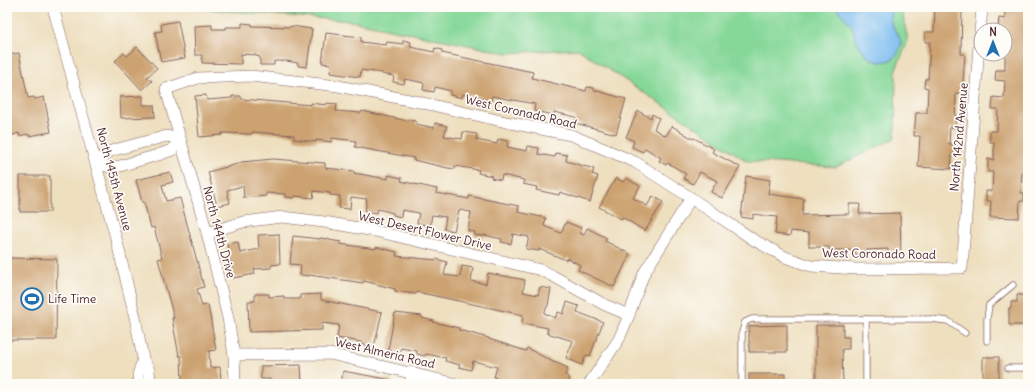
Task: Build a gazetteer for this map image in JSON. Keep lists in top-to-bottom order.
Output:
{
  "streets": {
    "street": [
      "West Coronado Road",
      "North 142nd Avenue",
      "North 145th Avenue",
      "West Desert Flower Drive",
      "North 144th Drive",
      "West Almeria Road"
    ]
  },
  "crossings": [
    ["West Coronado Road", "North 142nd Avenue"],
    ["West Coronado Road", "North 144th Drive"],
    ["West Desert Flower Drive", "North 144th Drive"],
    ["North 144th Drive", "West Almeria Road"]
  ],
  "places": {
    "sports": ["Life Time"]
  },
  "north": "top"
}
